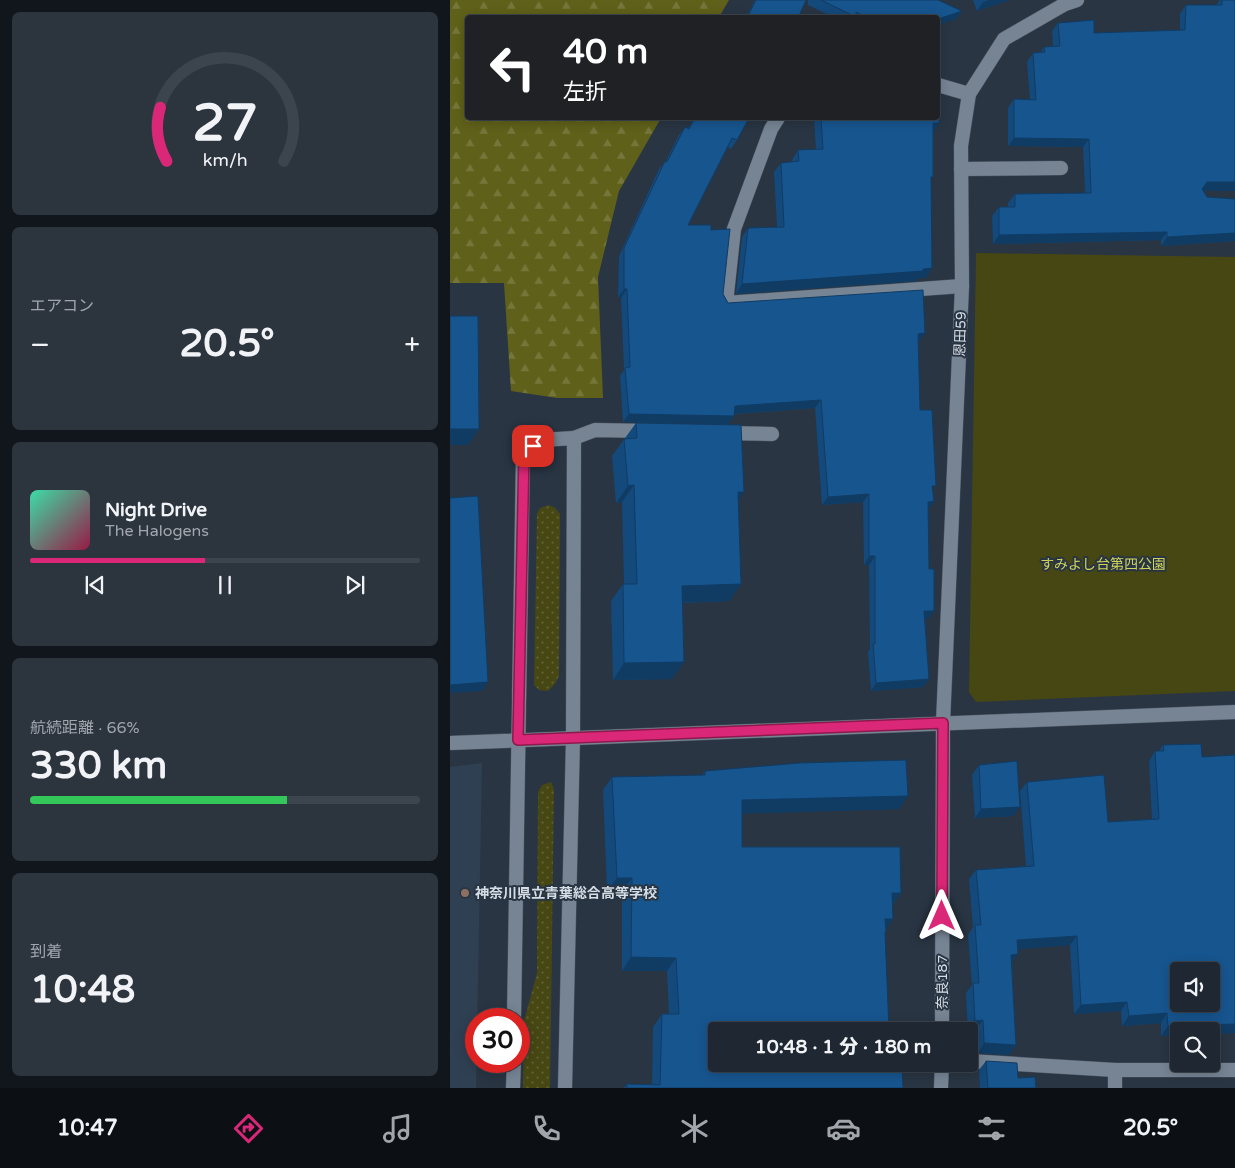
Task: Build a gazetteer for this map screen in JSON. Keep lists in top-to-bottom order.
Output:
{
  "streets": {
    "street": ["恩田59", "奈良187"]
  },
  "crossings": [
    ["恩田59", "奈良187"]
  ],
  "parks": ["すみよし台第四公園"],
  "places": ["神奈川県立青葉総合高等学校"],
  "page": {
    "turn": ["40 m", "左折"],
    "tile": [
      "エアコン",
      ["航続距離 · 66%", "330 km"],
      ["到着", "10:48"]
    ],
    "heat": ["−", "20.5°", "+"],
    "song": ["Night Drive", "The Halogens"],
    "limit": "30",
    "trip": "10:48 · 1 分 · 180 m",
    "tabs": ["10:47", "20.5°"],
    "gauge": ["27", "km/h"]
  }
}
